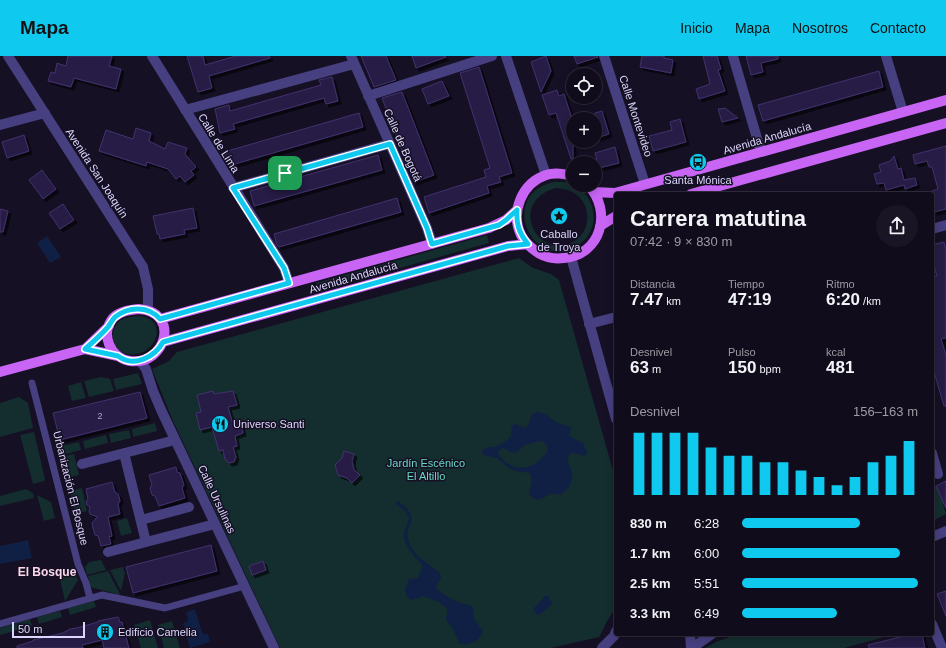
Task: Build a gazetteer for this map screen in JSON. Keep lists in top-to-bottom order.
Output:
{
  "streets": {
    "main road": ["Avenida Andalucía"],
    "street": [
      "Calle Montevideo",
      "Calle de Lima",
      "Calle de Bogotá",
      "Avenida San Joaquín",
      "Urbanización El Bosque",
      "Calle Ursulinas"
    ]
  },
  "crossings": [
    ["Calle Montevideo", "Avenida Andalucía"],
    ["Avenida Andalucía", "Calle de Lima"],
    ["Avenida Andalucía", "Calle de Bogotá"],
    ["Avenida Andalucía", "Avenida San Joaquín"],
    ["Avenida Andalucía", "Calle Ursulinas"],
    ["Avenida San Joaquín", "Calle Ursulinas"],
    ["Urbanización El Bosque", "Calle Ursulinas"]
  ],
  "districts": ["El Bosque"],
  "parks": ["Jardín Escénico El Altillo"],
  "places": {
    "bus stop": ["Santa Mónica"],
    "place": ["Caballo de Troya"],
    "restaurant": ["Universo Santi"],
    "building": ["Edificio Camelia"]
  },
  "house_numbers": ["2"],
  "scale_bar": "50 m",
  "page": {
    "header": "Mapa",
    "nav": [
      "Inicio",
      "Mapa",
      "Nosotros",
      "Contacto"
    ],
    "map_buttons": ["+", "−"],
    "heading": ["Carrera matutina", "07:42 · 9 × 830 m"],
    "stats": [
      ["Distancia", "7.47 km"],
      ["Tiempo", "47:19"],
      ["Ritmo", "6:20 /km"],
      ["Desnivel", "63 m"],
      ["Pulso", "150 bpm"],
      ["kcal", "481"]
    ],
    "chart": ["Desnivel", "156–163 m"],
    "list": [
      {
        "name": "830 m",
        "note": "6:28"
      },
      {
        "name": "1.7 km",
        "note": "6:00"
      },
      {
        "name": "2.5 km",
        "note": "5:51"
      },
      {
        "name": "3.3 km",
        "note": "6:49"
      }
    ],
    "scale": "50 m"
  }
}
